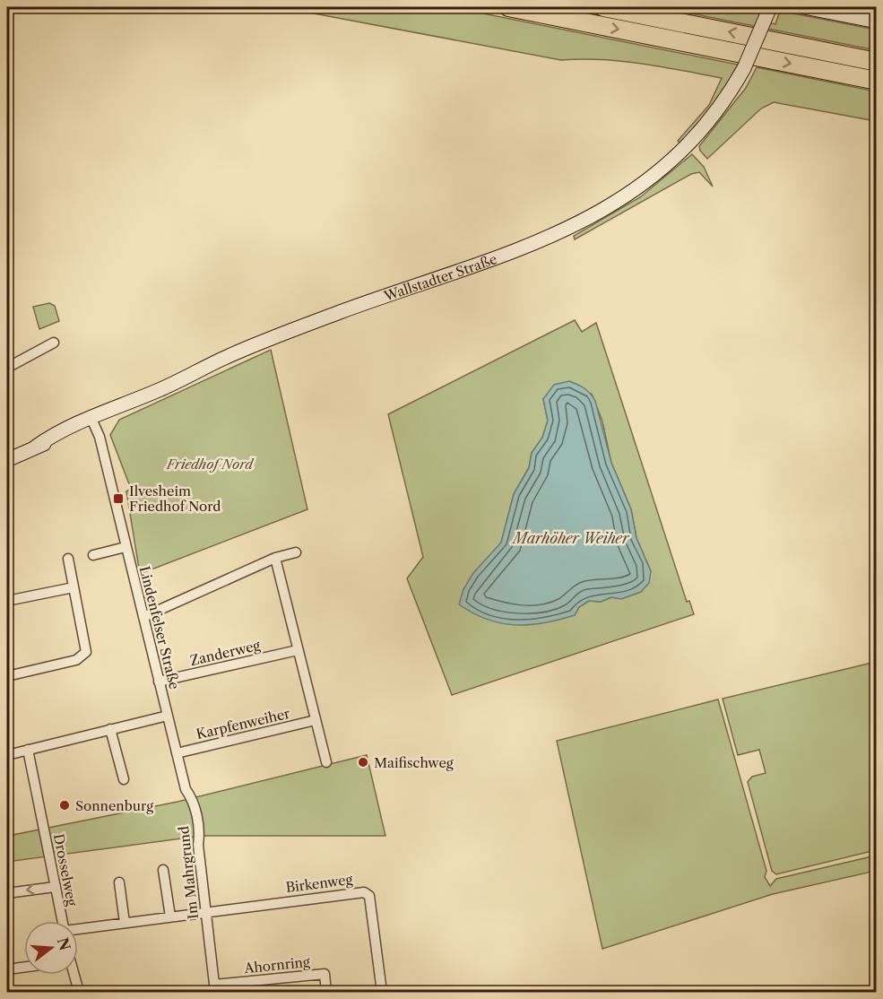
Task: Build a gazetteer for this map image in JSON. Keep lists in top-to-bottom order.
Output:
{
  "streets": {
    "main road": ["Wallstadter Straße"],
    "street": [
      "Lindenfelser Straße",
      "Zanderweg",
      "Karpfenweiher",
      "Drosselweg",
      "Im Mahrgrund",
      "Birkenweg",
      "Ahornring"
    ]
  },
  "crossings": [
    ["Wallstadter Straße", "Lindenfelser Straße"],
    ["Lindenfelser Straße", "Zanderweg"],
    ["Lindenfelser Straße", "Im Mahrgrund"],
    ["Karpfenweiher", "Im Mahrgrund"],
    ["Im Mahrgrund", "Birkenweg"],
    ["Im Mahrgrund", "Ahornring"]
  ],
  "water": ["Marhöher Weiher"],
  "parks": ["Friedhof Nord"],
  "places": {
    "transit": ["Ilvesheim Friedhof Nord"],
    "other": ["Maifischweg", "Sonnenburg"]
  },
  "north": "right"
}
